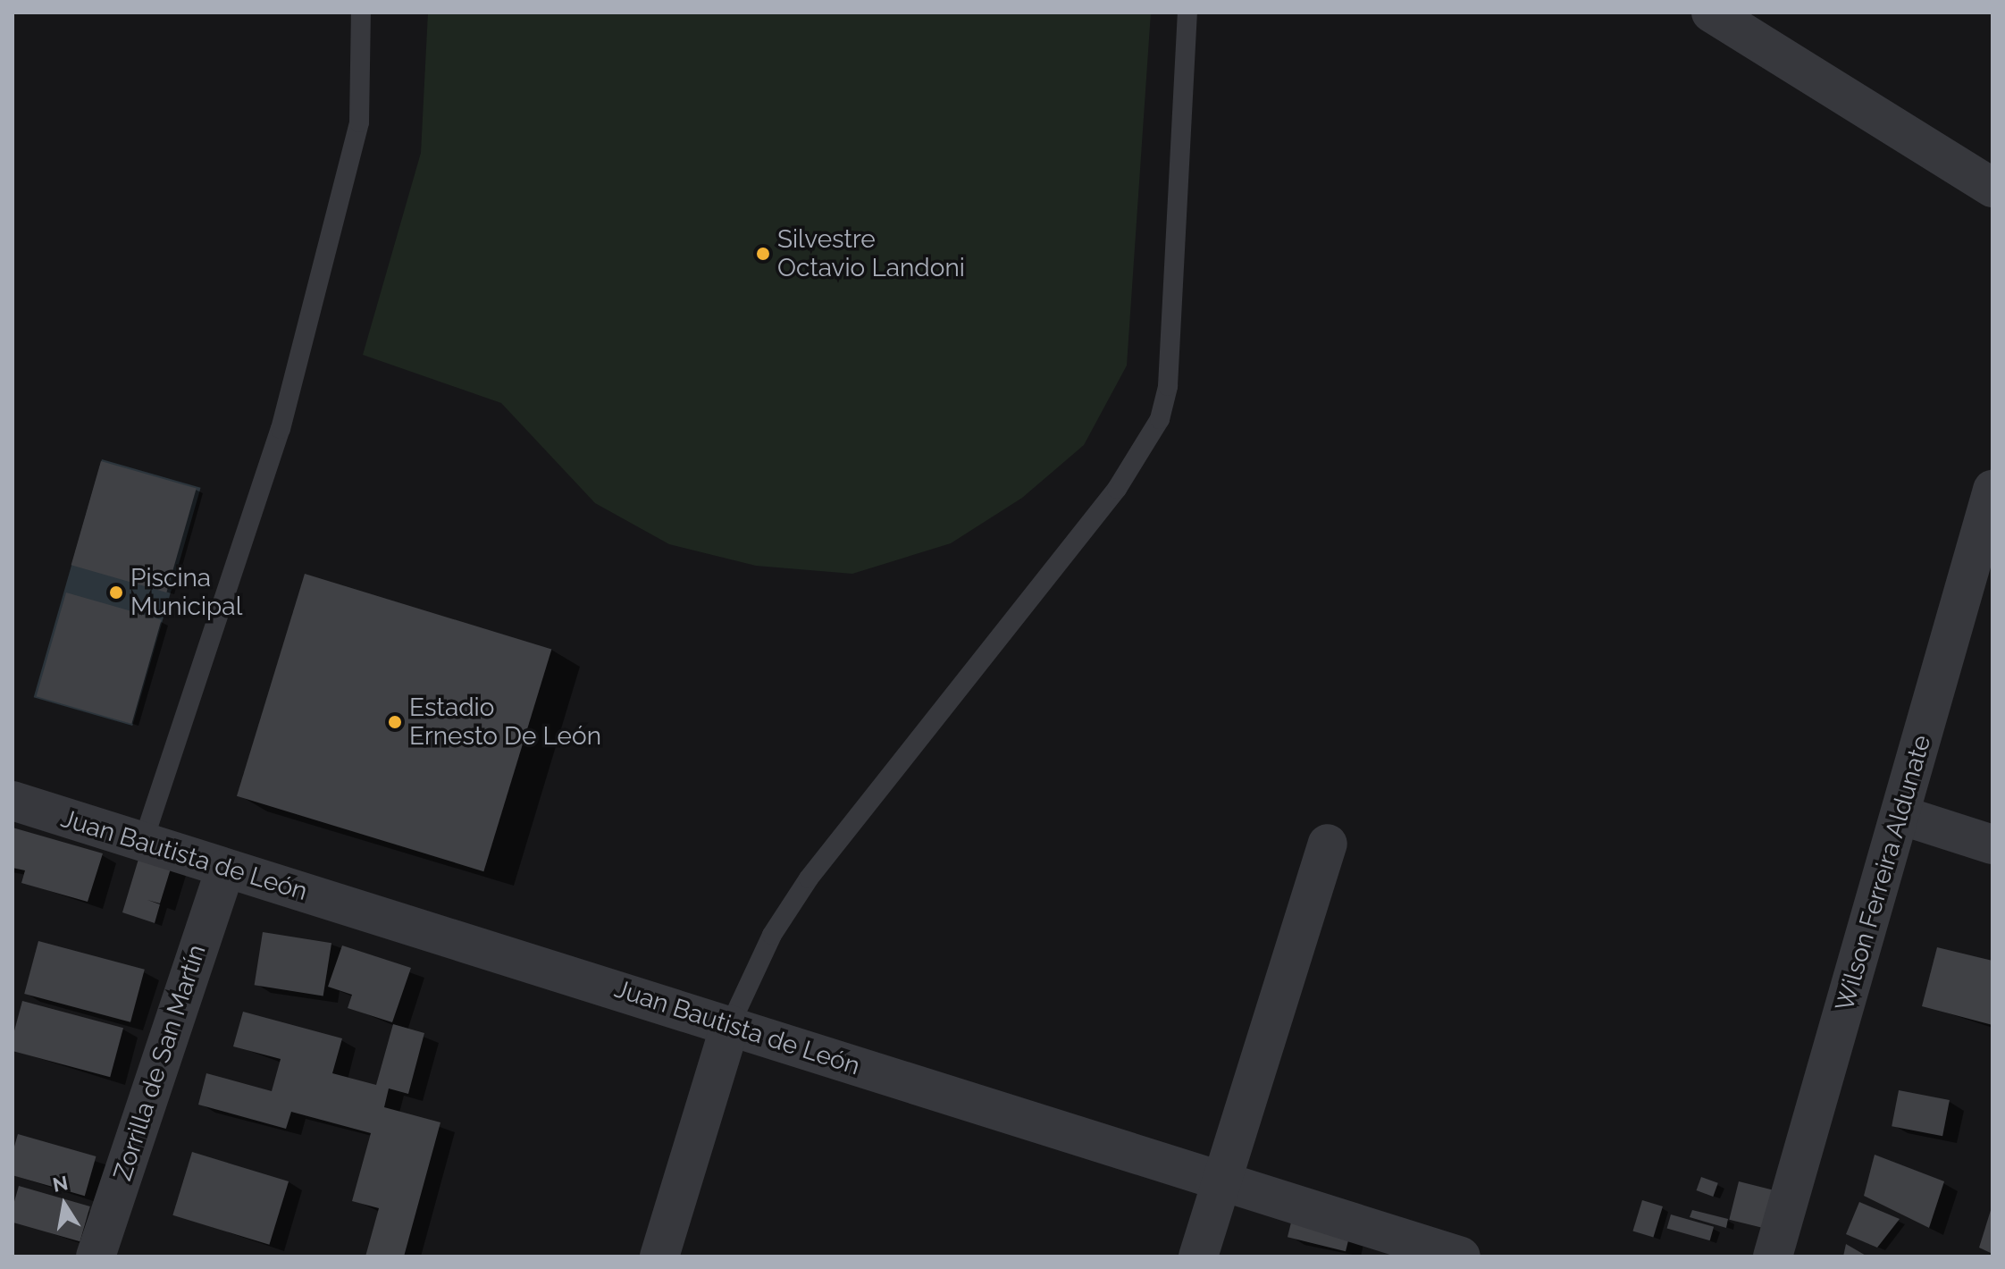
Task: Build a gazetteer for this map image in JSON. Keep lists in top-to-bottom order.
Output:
{
  "streets": {
    "street": ["Juan Bautista de León", "Wilson Ferreira Aldunate", "Zorrilla de San Martín"]
  },
  "crossings": [
    ["Juan Bautista de León", "Zorrilla de San Martín"]
  ],
  "places": ["Silvestre Octavio Landoni", "Piscina Municipal", "Estadio Ernesto De León"],
  "north": "top"
}
